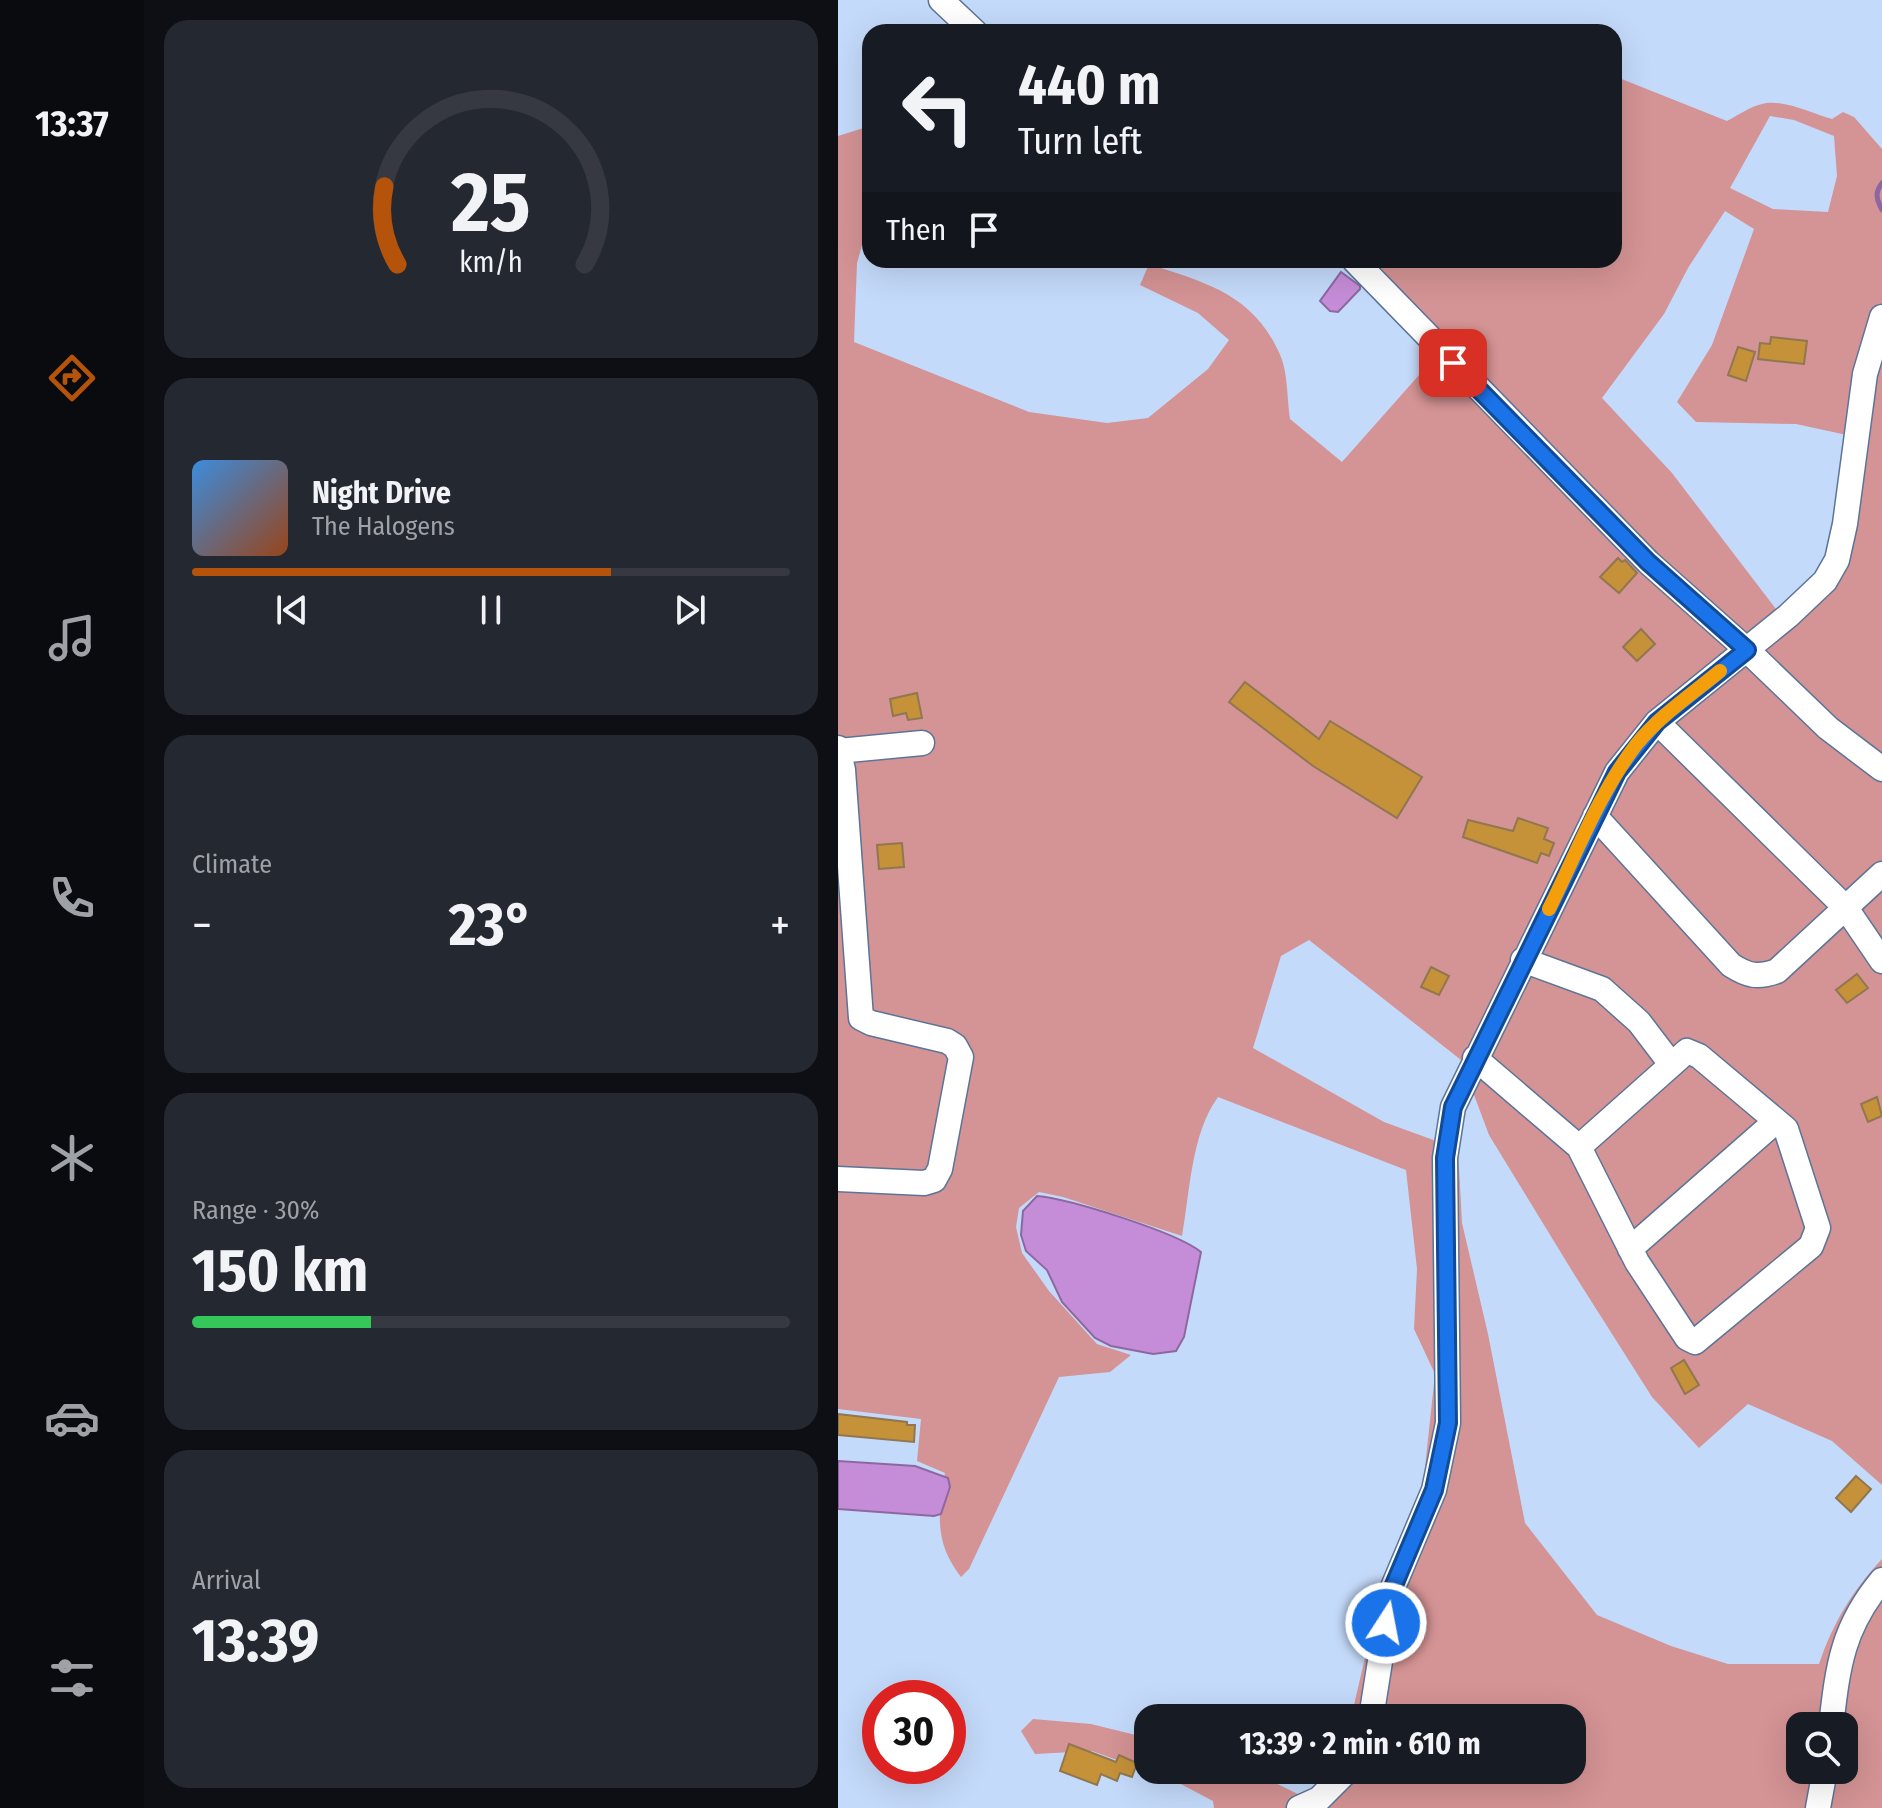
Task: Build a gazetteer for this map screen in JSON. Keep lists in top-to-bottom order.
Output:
{
  "page": {
    "tabs": "13:37",
    "turn": ["440 m", "Turn left"],
    "then": "Then",
    "song": ["Night Drive", "The Halogens"],
    "tile": [
      "Climate",
      ["Range · 30%", "150 km"],
      ["Arrival", "13:39"]
    ],
    "heat": ["−", "23°", "+"],
    "limit": "30",
    "trip": "13:39 · 2 min · 610 m",
    "gauge": ["25", "km/h"]
  }
}
